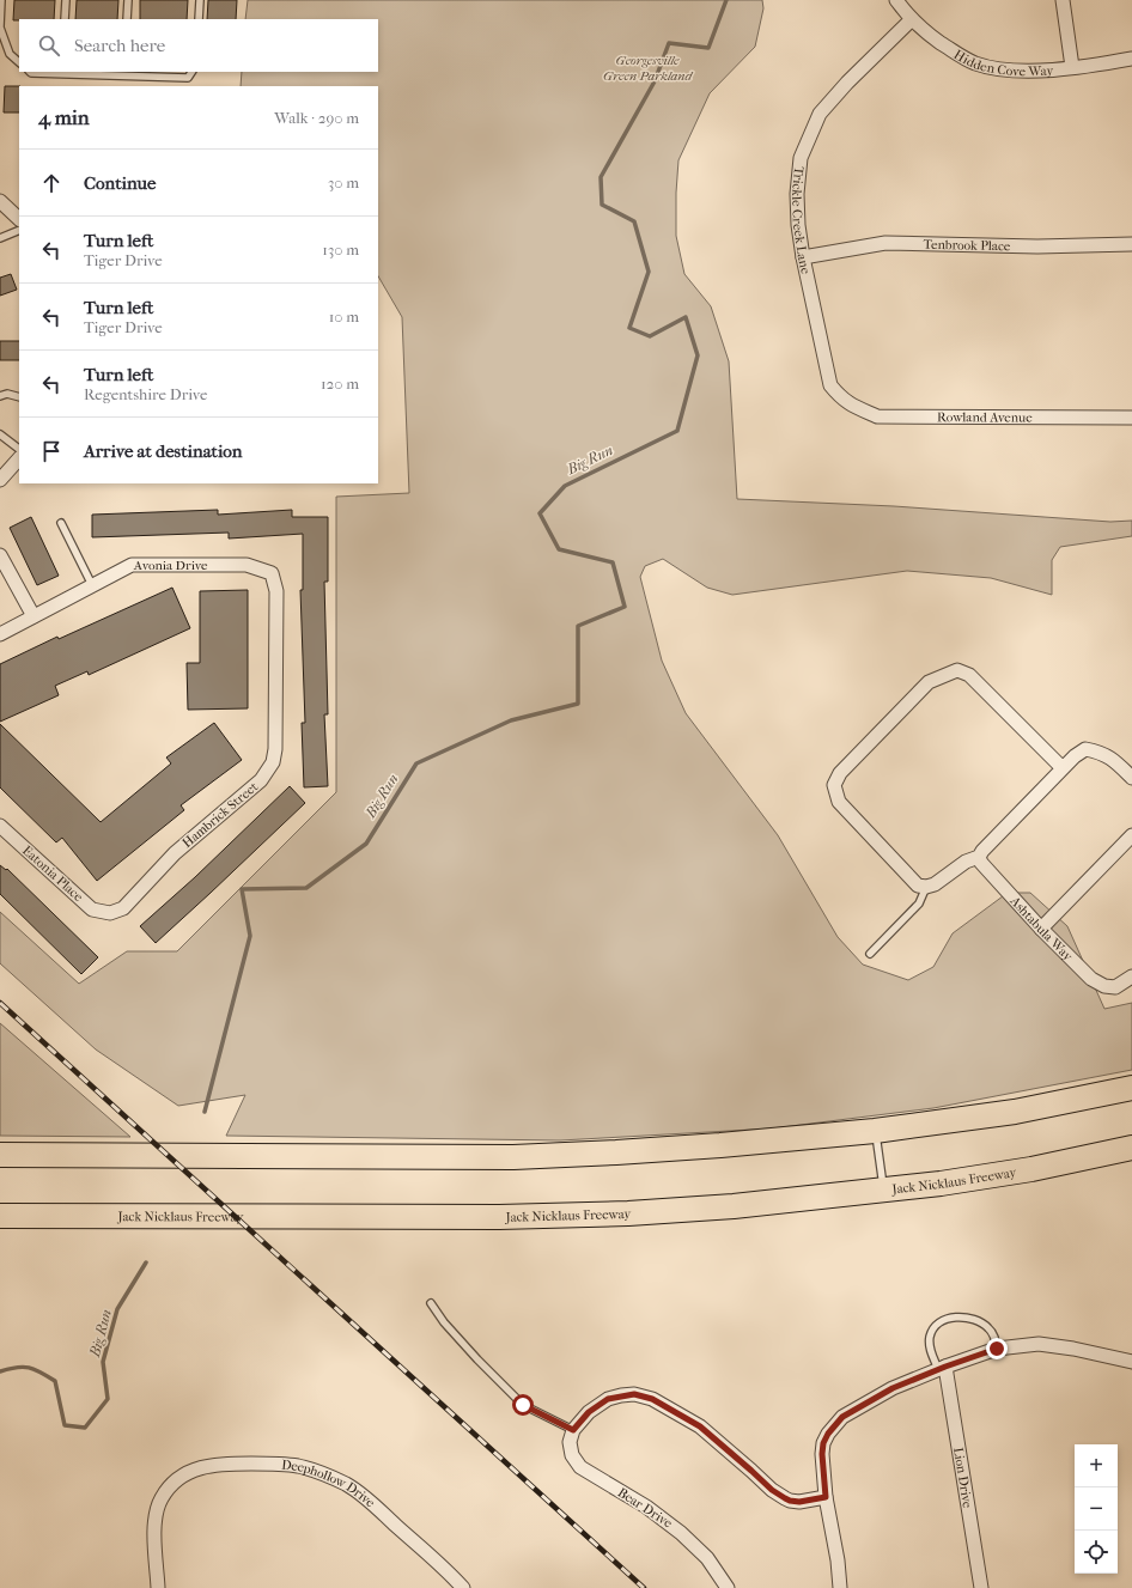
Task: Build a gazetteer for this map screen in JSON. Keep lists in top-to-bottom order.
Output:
{
  "streets": {
    "highway": ["Jack Nicklaus Freeway"],
    "street": [
      "Hidden Cove Way",
      "Trickle Creek Lane",
      "Tenbrook Place",
      "Rowland Avenue",
      "Avonia Drive",
      "Hambrick Street",
      "Eatonia Place",
      "Ashtabula Way",
      "Lion Drive",
      "Deephollow Drive",
      "Bear Drive"
    ]
  },
  "crossings": [
    ["Hidden Cove Way", "Trickle Creek Lane"],
    ["Trickle Creek Lane", "Tenbrook Place"],
    ["Trickle Creek Lane", "Rowland Avenue"],
    ["Avonia Drive", "Hambrick Street"],
    ["Hambrick Street", "Eatonia Place"]
  ],
  "water": ["Big Run"],
  "parks": ["Georgesville Green Parkland"],
  "page": {
    "search": "Search here",
    "heading": ["4 min", "Walk · 290 m"],
    "list": [
      ["Continue", "30 m"],
      ["Turn left", "Tiger Drive", "130 m"],
      ["Turn left", "Tiger Drive", "10 m"],
      ["Turn left", "Regentshire Drive", "120 m"],
      "Arrive at destination"
    ],
    "map_buttons": ["+", "−"]
  }
}
